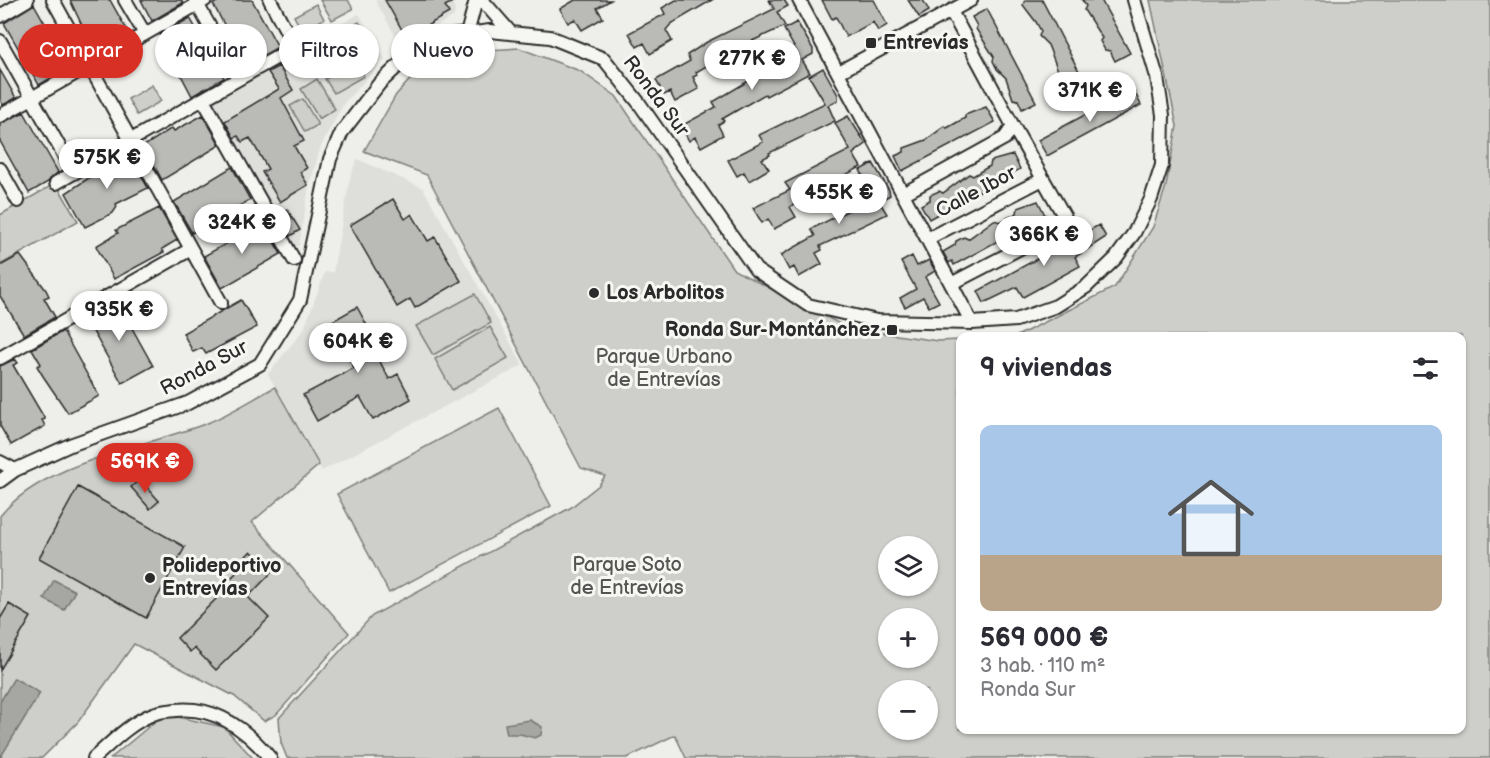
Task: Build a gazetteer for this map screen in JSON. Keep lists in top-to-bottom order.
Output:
{
  "streets": {
    "street": ["Ronda Sur", "Calle Ibor"]
  },
  "parks": ["Parque Urbano de Entrevías", "Parque Soto de Entrevías"],
  "places": {
    "transit": ["Entrevías", "Ronda Sur-Montánchez"],
    "other": ["Los Arbolitos", "Polideportivo Entrevías"]
  },
  "page": {
    "chip": [
      "Comprar",
      "Alquilar",
      "Filtros",
      "Nuevo"
    ],
    "price": [
      "277K €",
      "371K €",
      "575K €",
      "455K €",
      "324K €",
      "366K €",
      "935K €",
      "604K €",
      "569K €"
    ],
    "heading": "9 viviendas",
    "list": [
      {
        "name": "569 000 €",
        "note": "3 hab. · 110 m² · Ronda Sur"
      }
    ],
    "map_buttons": ["+", "−"]
  }
}
